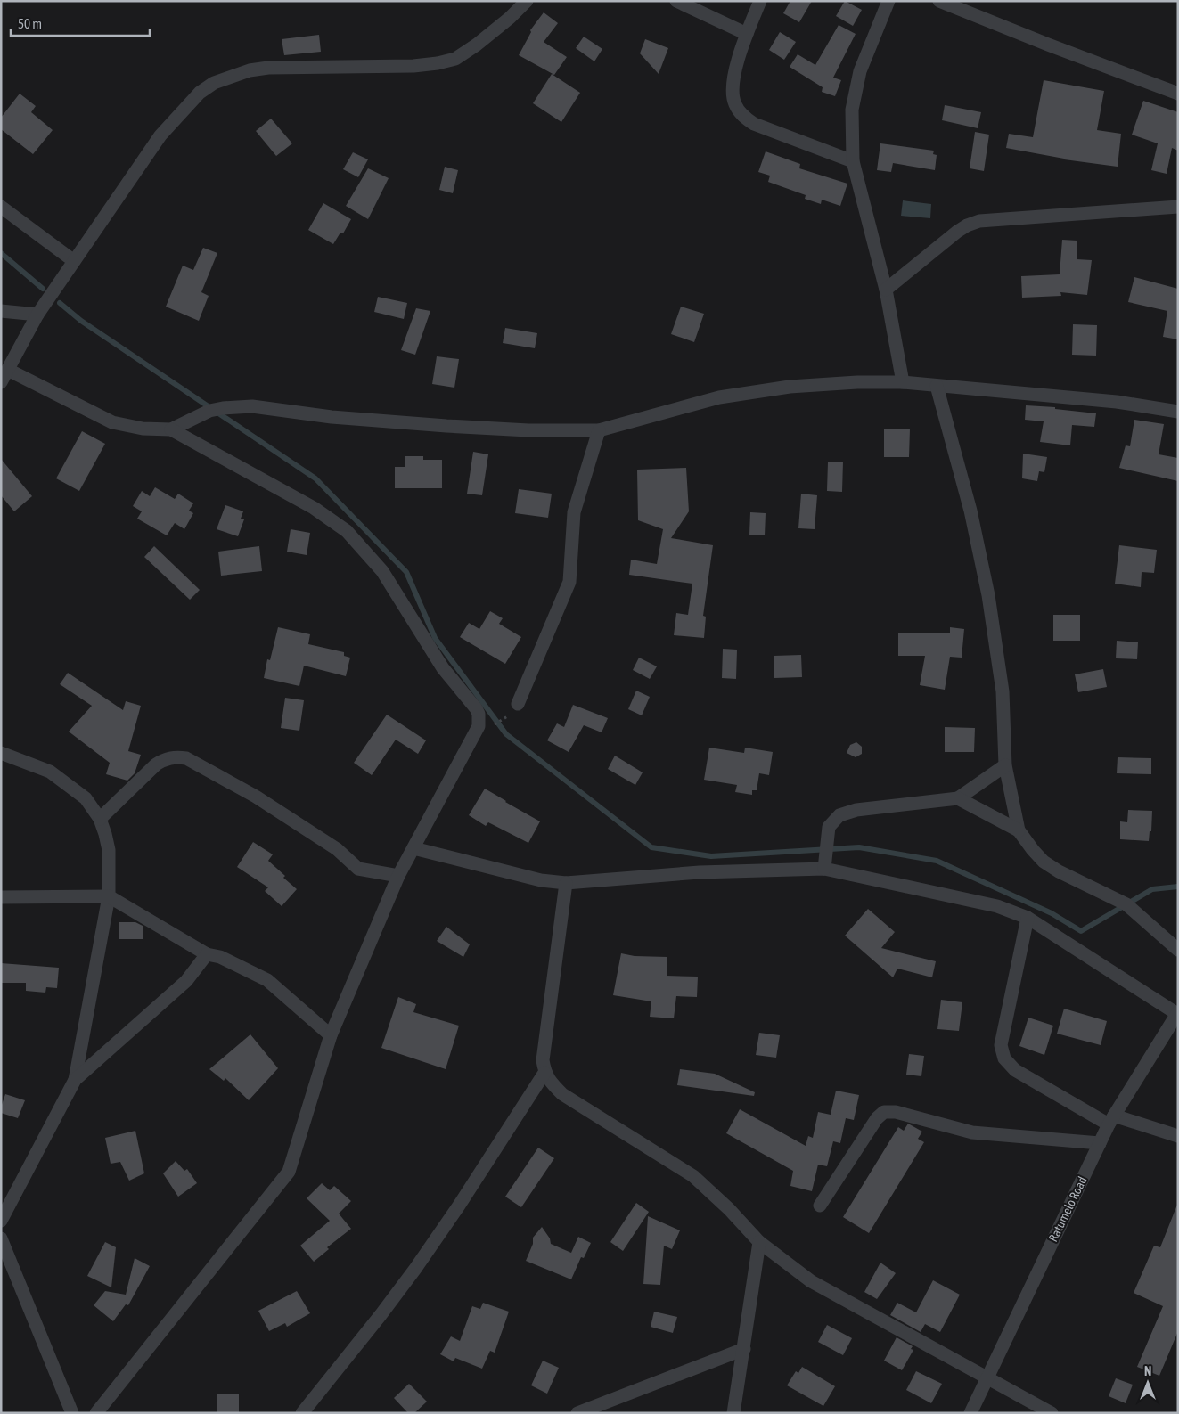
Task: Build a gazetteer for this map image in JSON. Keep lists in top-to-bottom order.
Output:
{
  "streets": {
    "street": ["Ratumelo Road"]
  },
  "scale_bar": "50 m",
  "north": "top"
}
